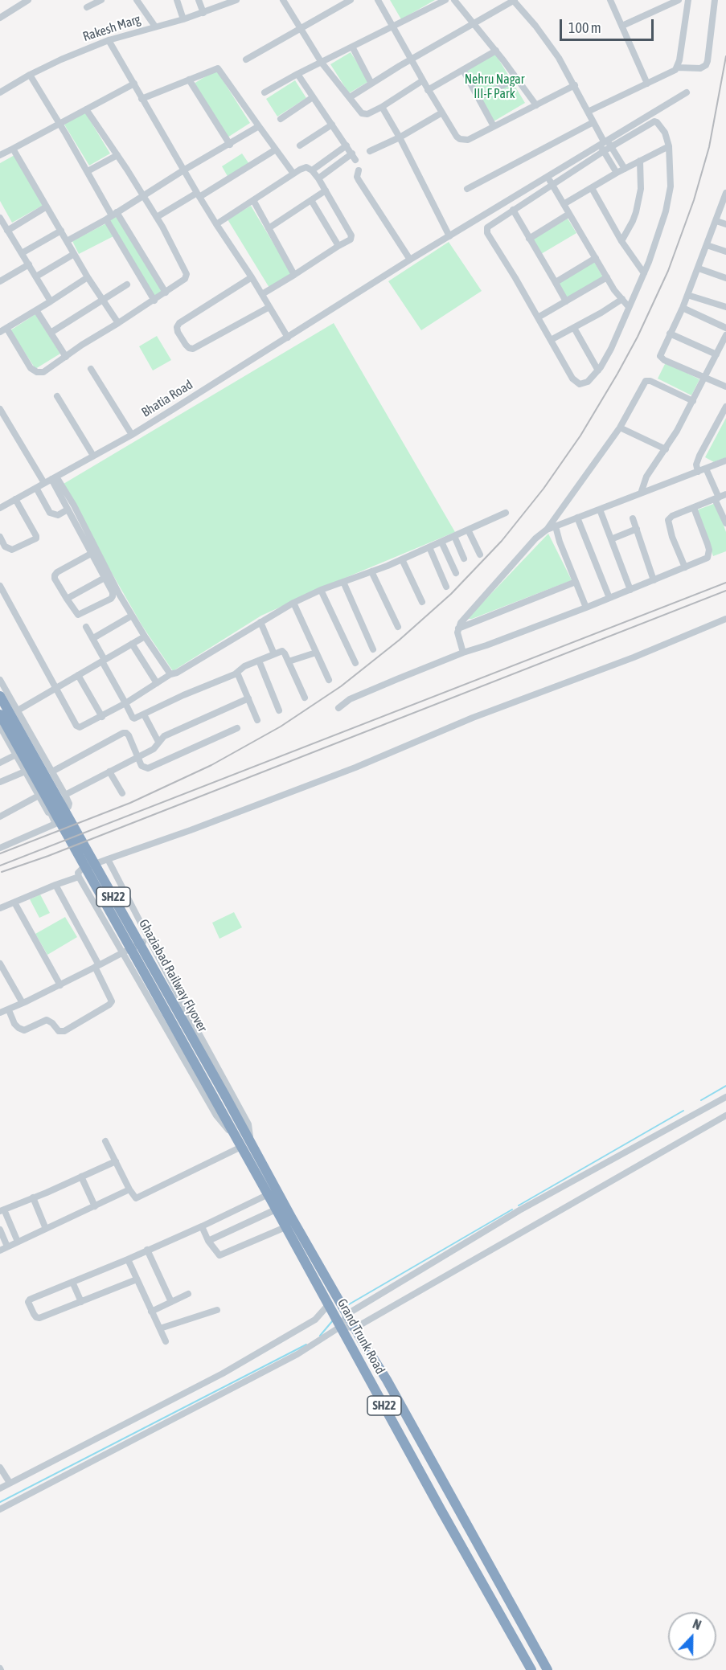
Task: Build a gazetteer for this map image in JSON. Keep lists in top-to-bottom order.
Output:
{
  "streets": {
    "highway": ["SH22", "Ghaziabad Railway Flyover", "Grand Trunk Road"],
    "street": ["Rakesh Marg", "Bhatia Road"]
  },
  "crossings": [
    ["Ghaziabad Railway Flyover", "Grand Trunk Road"]
  ],
  "parks": ["Nehru Nagar III-F Park"],
  "scale_bar": "100 m",
  "north": "top"
}
